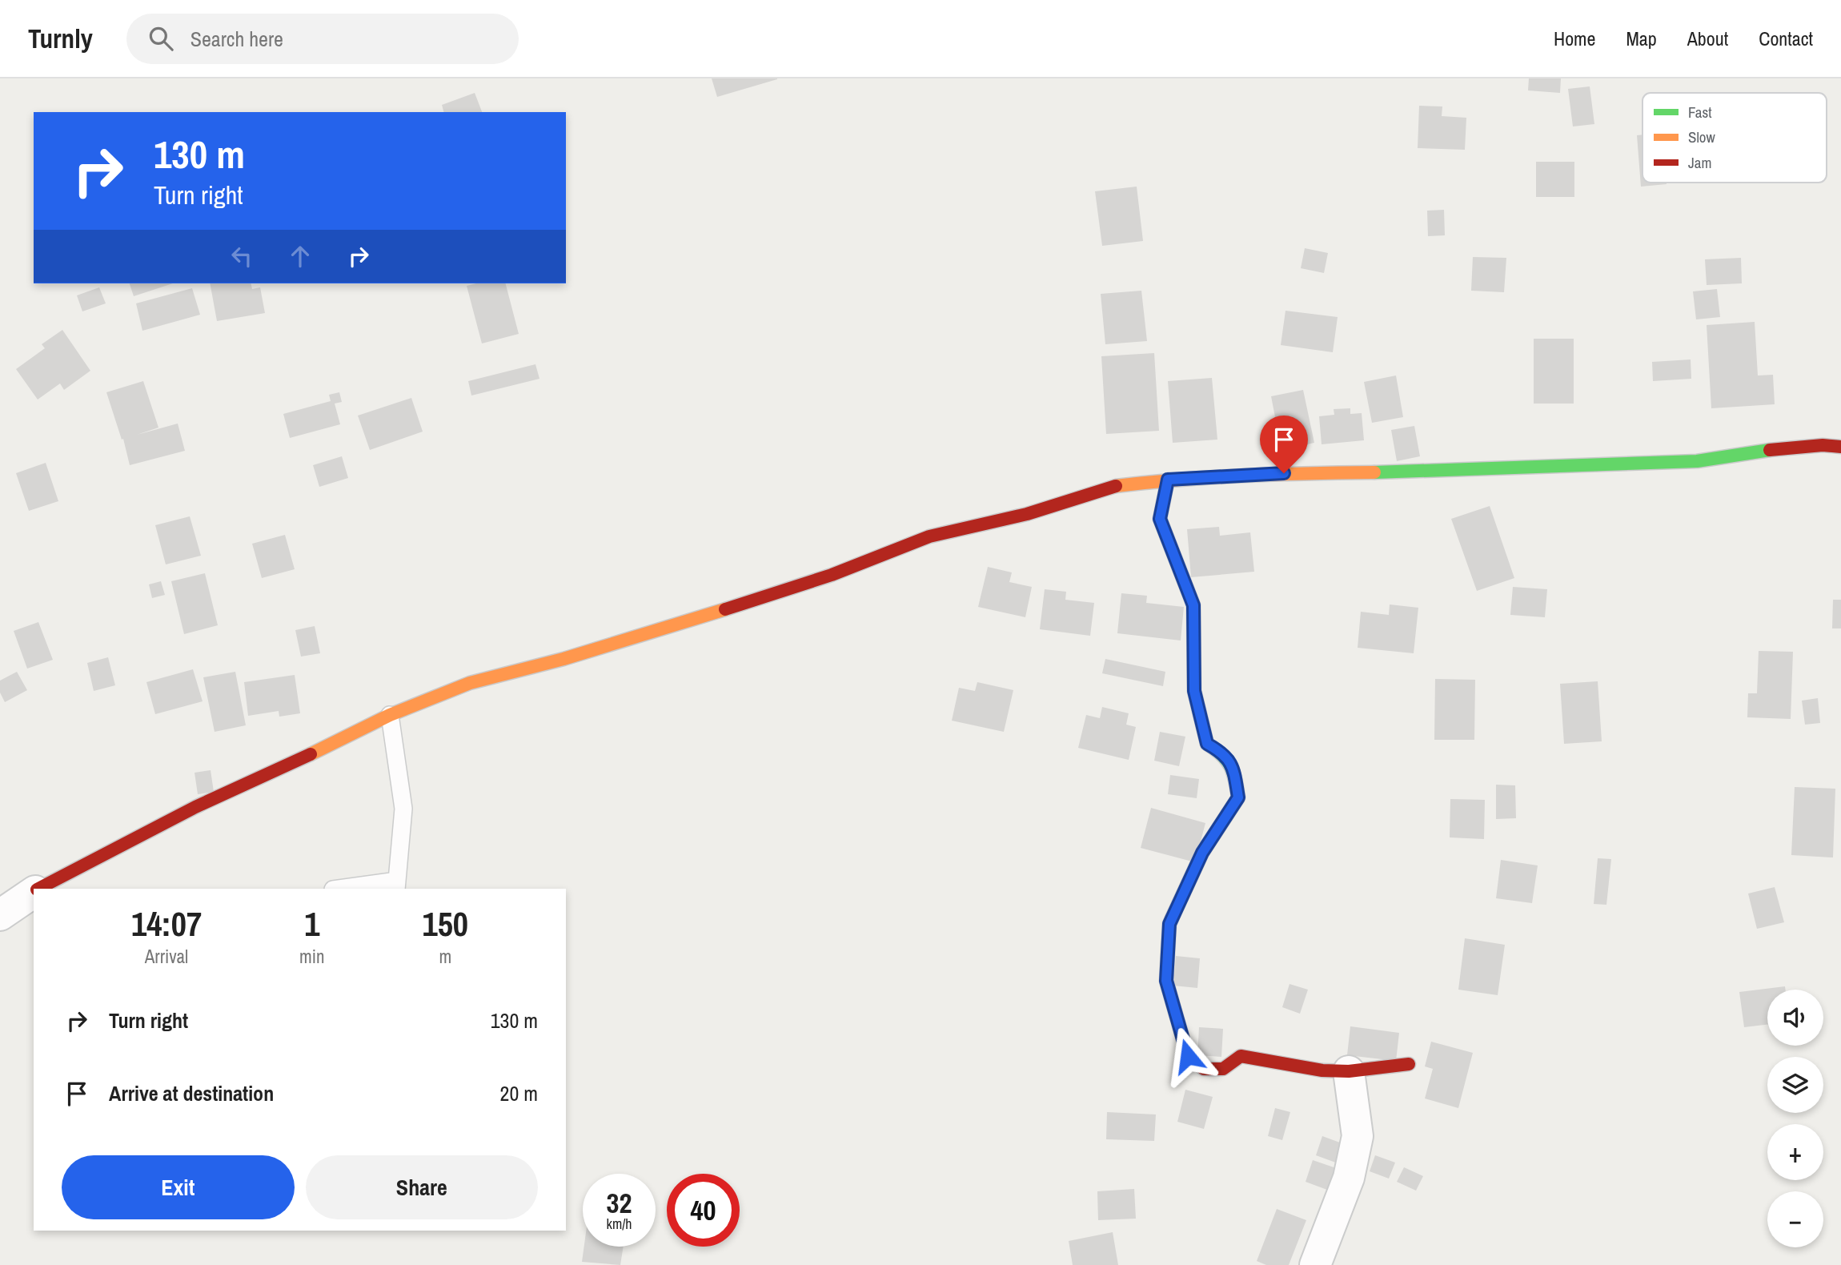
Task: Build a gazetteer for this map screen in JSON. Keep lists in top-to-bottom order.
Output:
{
  "legend": ["Fast", "Slow", "Jam"],
  "page": {
    "header": "Turnly",
    "search": "Search here",
    "nav": [
      "Home",
      "Map",
      "About",
      "Contact"
    ],
    "turn": ["130 m", "Turn right"],
    "eta": [
      "14:07",
      "Arrival",
      "1",
      "min",
      "150",
      "m"
    ],
    "list": [
      {
        "name": "Turn right",
        "value": "130 m"
      },
      {
        "name": "Arrive at destination",
        "value": "20 m"
      }
    ],
    "map_buttons": ["+", "−"],
    "buttons": ["Exit", "Share"],
    "speed": "32 km/h",
    "limit": "40"
  }
}
